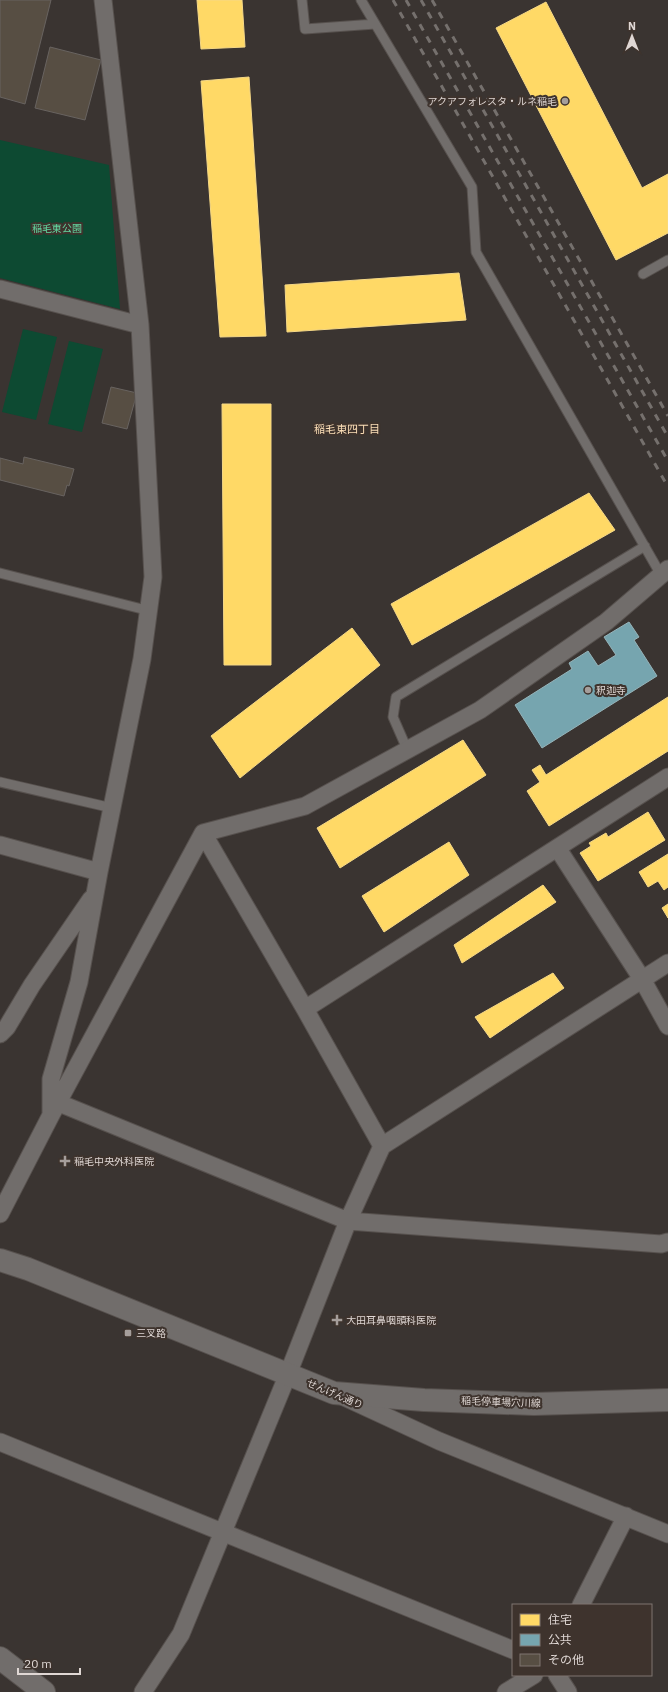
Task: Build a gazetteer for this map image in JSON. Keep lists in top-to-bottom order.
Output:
{
  "streets": {
    "main road": ["せんげん通り", "稲毛停車場穴川線"]
  },
  "crossings": [
    ["せんげん通り", "稲毛停車場穴川線"]
  ],
  "districts": ["稲毛東四丁目"],
  "parks": ["稲毛東公園"],
  "places": {
    "other": ["アクアフォレスタ・ルネ稲毛", "釈迦寺"],
    "health": ["稲毛中央外科医院", "大田耳鼻咽頭科医院"],
    "transit": ["三叉路"]
  },
  "legend": ["住宅", "公共", "その他"],
  "scale_bar": "20 m",
  "north": "top"
}
